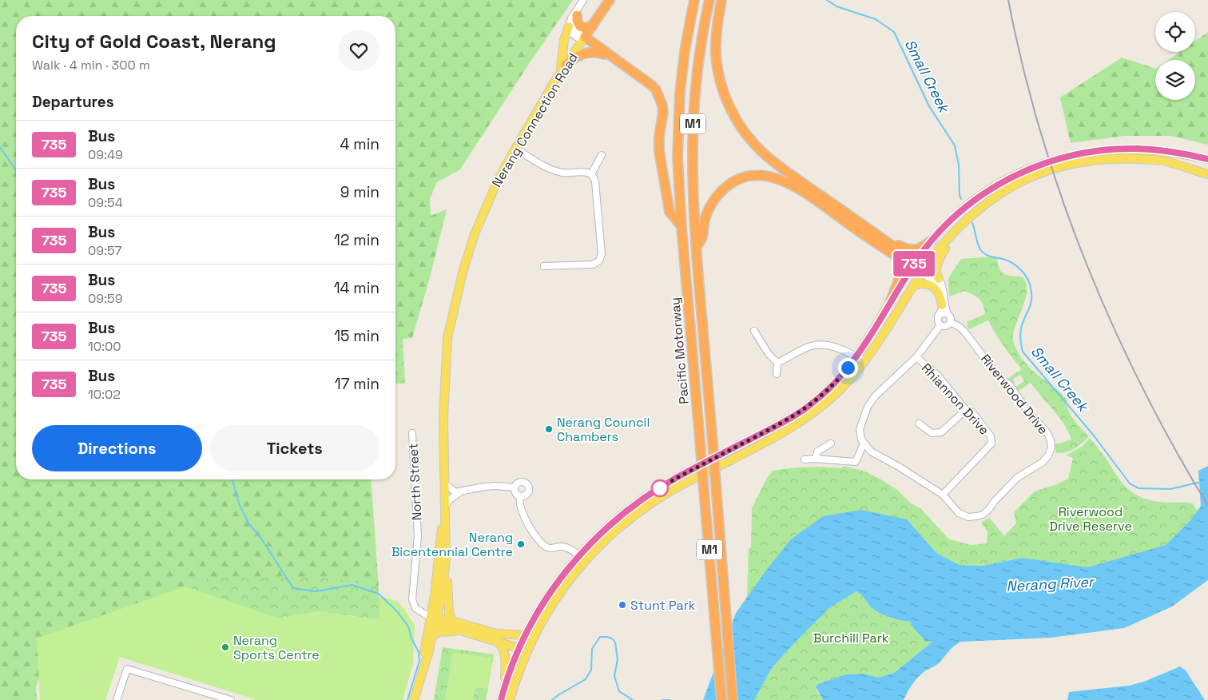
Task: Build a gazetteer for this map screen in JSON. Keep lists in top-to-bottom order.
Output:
{
  "streets": {
    "highway": ["M1", "Pacific Motorway"],
    "main road": ["Nerang Connection Road", "North Street"],
    "street": ["Riverwood Drive", "Rhiannon Drive"]
  },
  "crossings": [
    ["Nerang Connection Road", "North Street"],
    ["Riverwood Drive", "Rhiannon Drive"]
  ],
  "water": ["Small Creek", "Nerang River"],
  "parks": ["Riverwood Drive Reserve", "Burchill Park"],
  "places": [
    "Nerang Council Chambers",
    "Nerang Bicentennial Centre",
    "Stunt Park",
    "Nerang Sports Centre"
  ],
  "lines": ["bus line 735"],
  "page": {
    "on_map": "735",
    "heading": [
      ["City of Gold Coast, Nerang", "Walk · 4 min · 300 m"],
      "Departures"
    ],
    "list": [
      {
        "mark": "735",
        "name": "Bus",
        "note": "09:49",
        "value": "4 min"
      },
      {
        "mark": "735",
        "name": "Bus",
        "note": "09:54",
        "value": "9 min"
      },
      {
        "mark": "735",
        "name": "Bus",
        "note": "09:57",
        "value": "12 min"
      },
      {
        "mark": "735",
        "name": "Bus",
        "note": "09:59",
        "value": "14 min"
      },
      {
        "mark": "735",
        "name": "Bus",
        "note": "10:00",
        "value": "15 min"
      },
      {
        "mark": "735",
        "name": "Bus",
        "note": "10:02",
        "value": "17 min"
      }
    ],
    "buttons": ["Directions", "Tickets"]
  }
}
